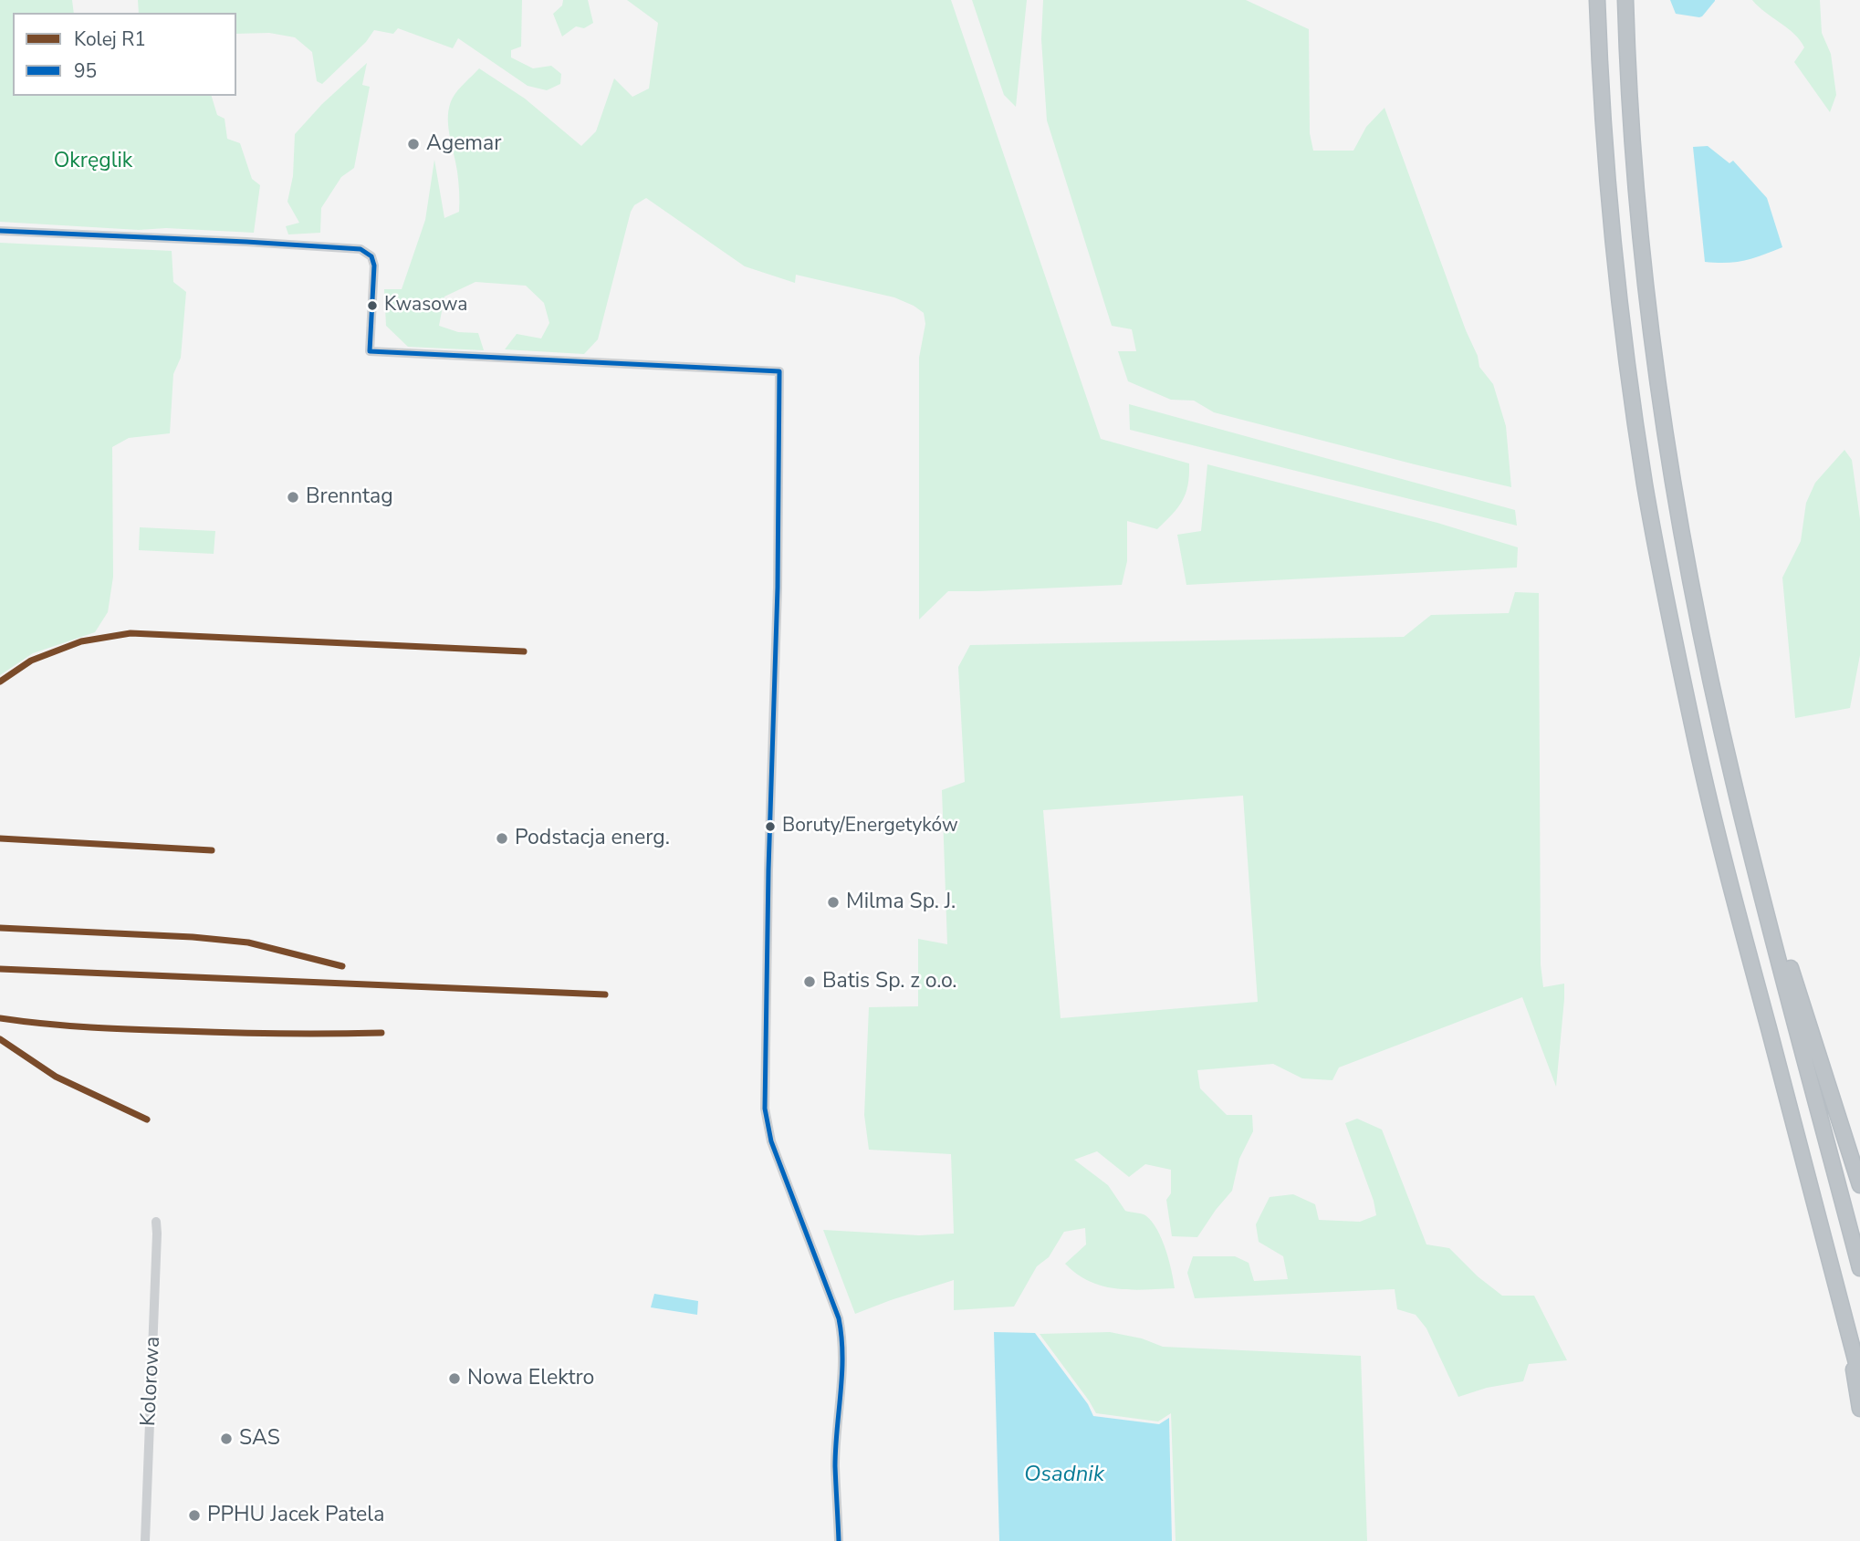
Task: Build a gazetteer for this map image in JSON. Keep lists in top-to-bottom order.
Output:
{
  "streets": {
    "street": ["Kolorowa"]
  },
  "water": ["Osadnik"],
  "parks": ["Okręglik"],
  "places": [
    "Agemar",
    "Kwasowa",
    "Brenntag",
    "Boruty/Energetyków",
    "Podstacja energ.",
    "Milma Sp. J.",
    "Batis Sp. z o.o.",
    "Nowa Elektro",
    "SAS",
    "PPHU Jacek Patela"
  ],
  "lines": ["transit line 95", "rail line R1"],
  "legend": ["Kolej R1", "95"]
}
